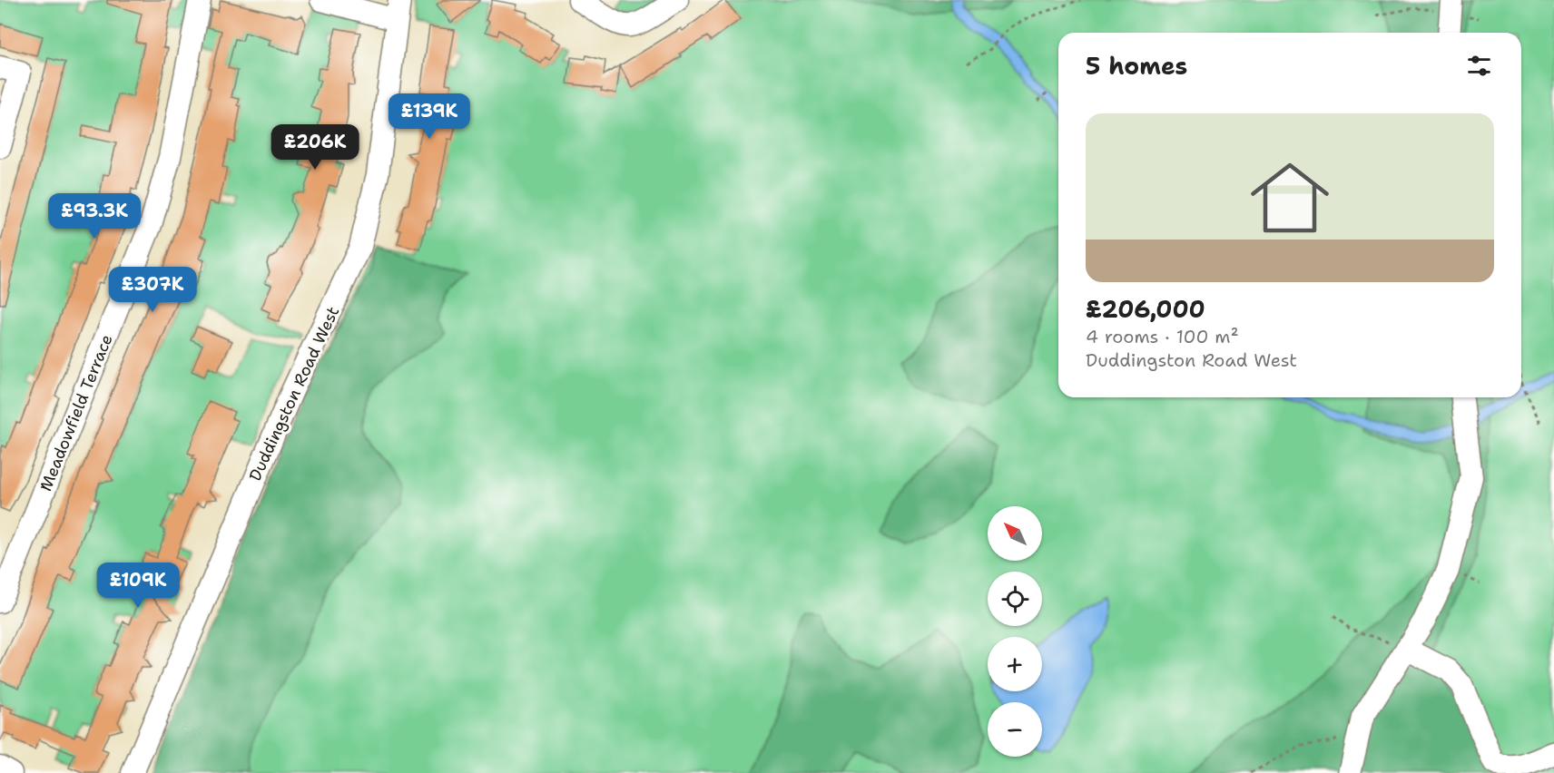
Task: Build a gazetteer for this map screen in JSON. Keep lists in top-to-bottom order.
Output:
{
  "streets": {
    "street": ["Duddingston Road West", "Meadowfield Terrace"]
  },
  "north": "top left",
  "page": {
    "heading": "5 homes",
    "price": [
      "£139K",
      "£206K",
      "£93.3K",
      "£307K",
      "£109K"
    ],
    "list": [
      {
        "name": "£206,000",
        "note": "4 rooms · 100 m² · Duddingston Road West"
      }
    ],
    "map_buttons": ["+", "−"]
  }
}
